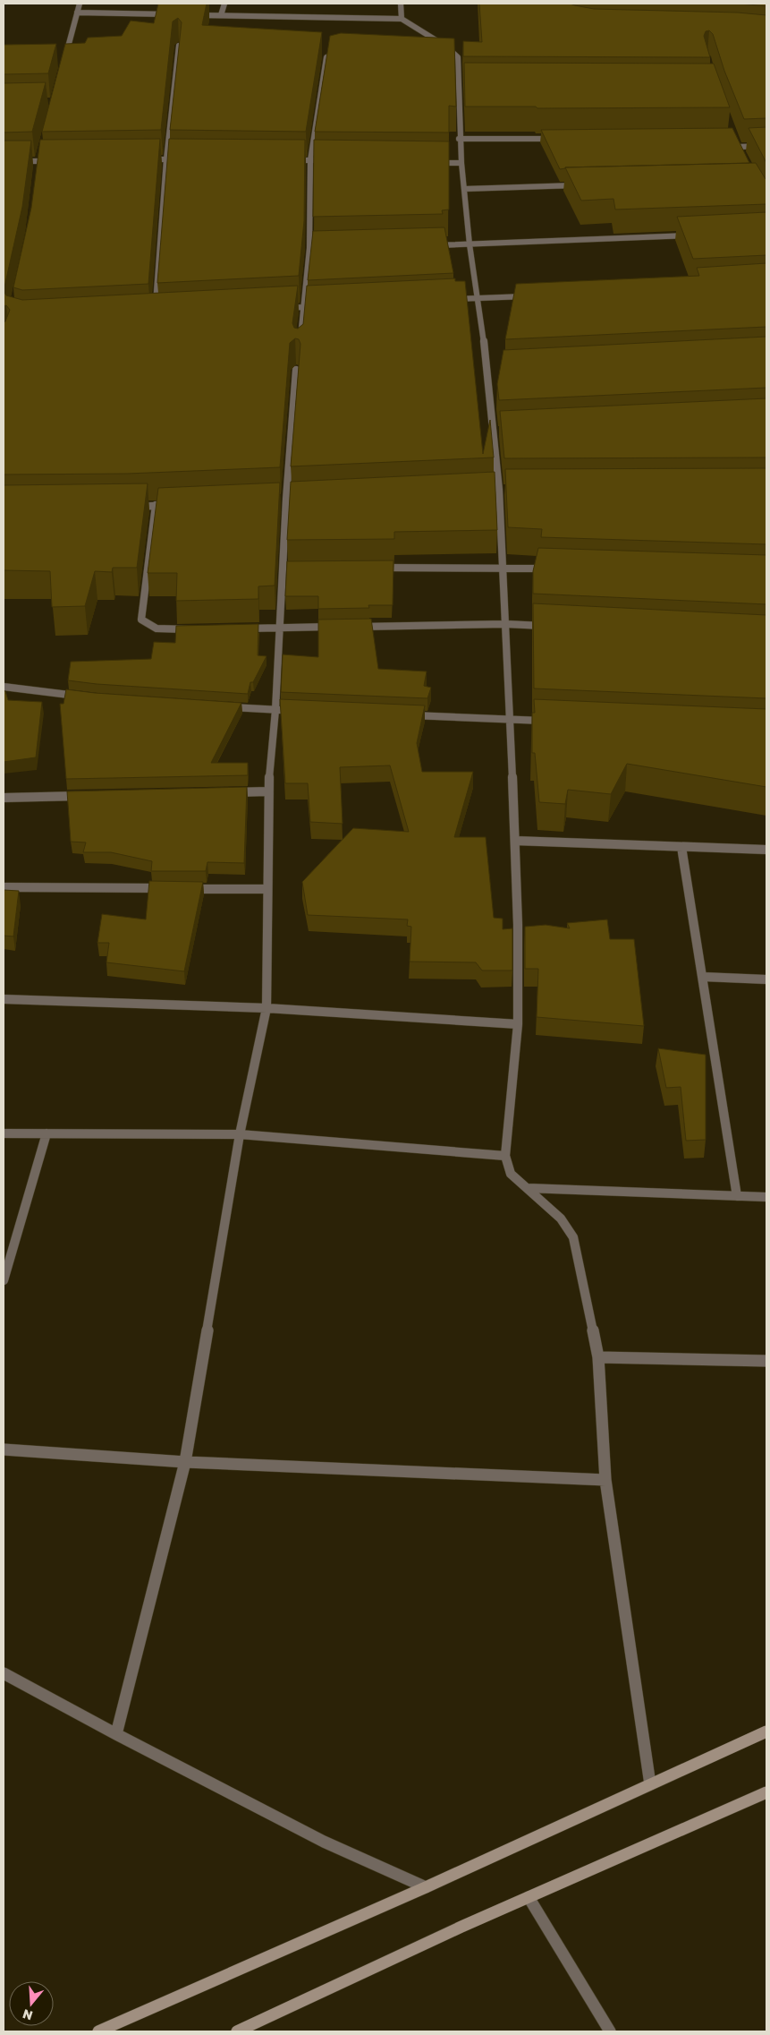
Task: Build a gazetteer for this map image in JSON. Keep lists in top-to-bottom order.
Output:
{
  "north": "bottom"
}
